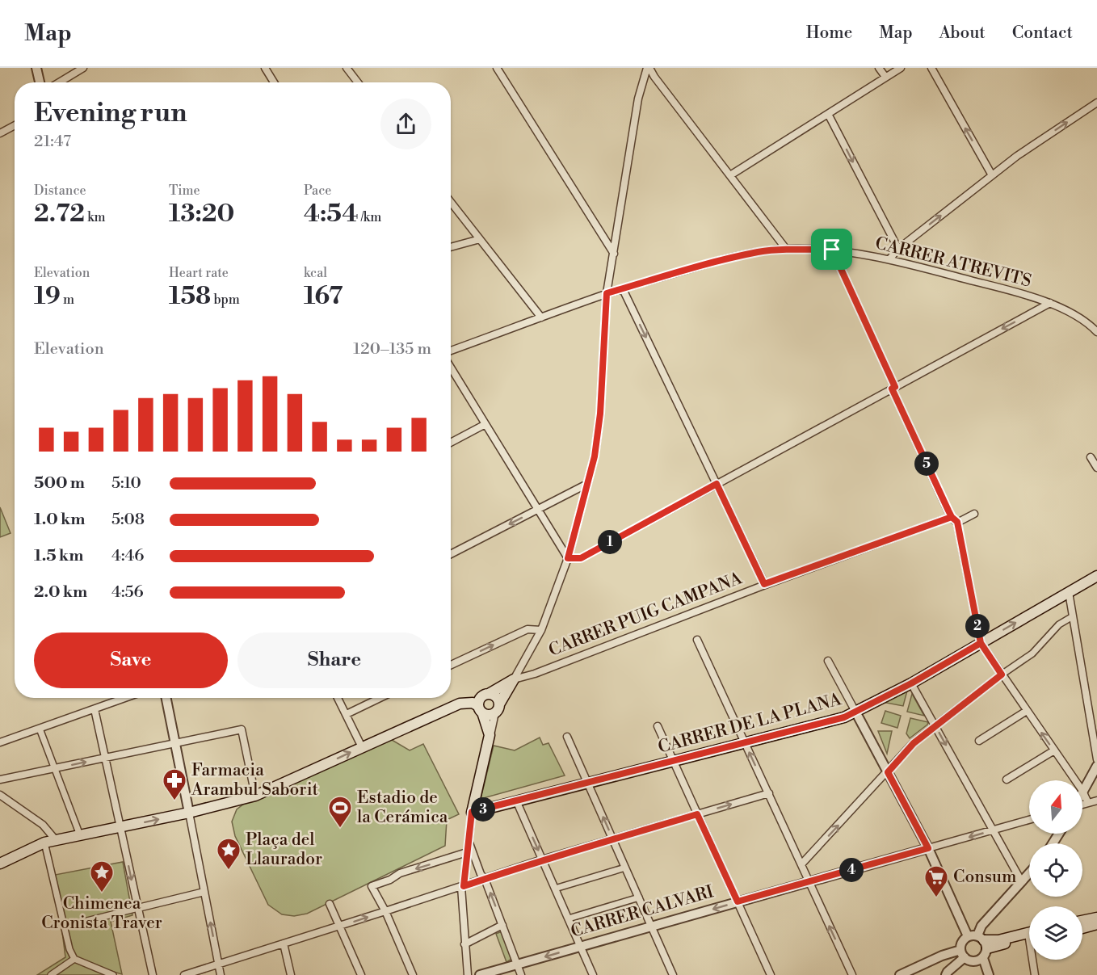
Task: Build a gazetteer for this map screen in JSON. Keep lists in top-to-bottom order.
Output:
{
  "streets": {
    "main road": ["CARRER DE LA PLANA"],
    "street": ["CARRER ATREVITS", "CARRER PUIG CAMPANA", "CARRER CALVARI"]
  },
  "one_way": ["CARRER CALVARI"],
  "places": {
    "pharmacy": ["Farmacia Arambul Saborit"],
    "sports": ["Estadio de la Cerámica"],
    "place": ["Plaça del Llaurador", "Chimenea Cronista Traver"],
    "supermarket": ["Consum"]
  },
  "north": "top",
  "page": {
    "header": "Map",
    "nav": [
      "Home",
      "Map",
      "About",
      "Contact"
    ],
    "heading": ["Evening run", "21:47"],
    "stats": [
      ["Distance", "2.72 km"],
      ["Time", "13:20"],
      ["Pace", "4:54 /km"],
      ["Elevation", "19 m"],
      ["Heart rate", "158 bpm"],
      ["kcal", "167"]
    ],
    "chart": ["Elevation", "120–135 m"],
    "pins": [
      "5",
      "1",
      "2",
      "3",
      "4"
    ],
    "list": [
      {
        "name": "500 m",
        "note": "5:10"
      },
      {
        "name": "1.0 km",
        "note": "5:08"
      },
      {
        "name": "1.5 km",
        "note": "4:46"
      },
      {
        "name": "2.0 km",
        "note": "4:56"
      }
    ],
    "buttons": ["Save", "Share"]
  }
}
